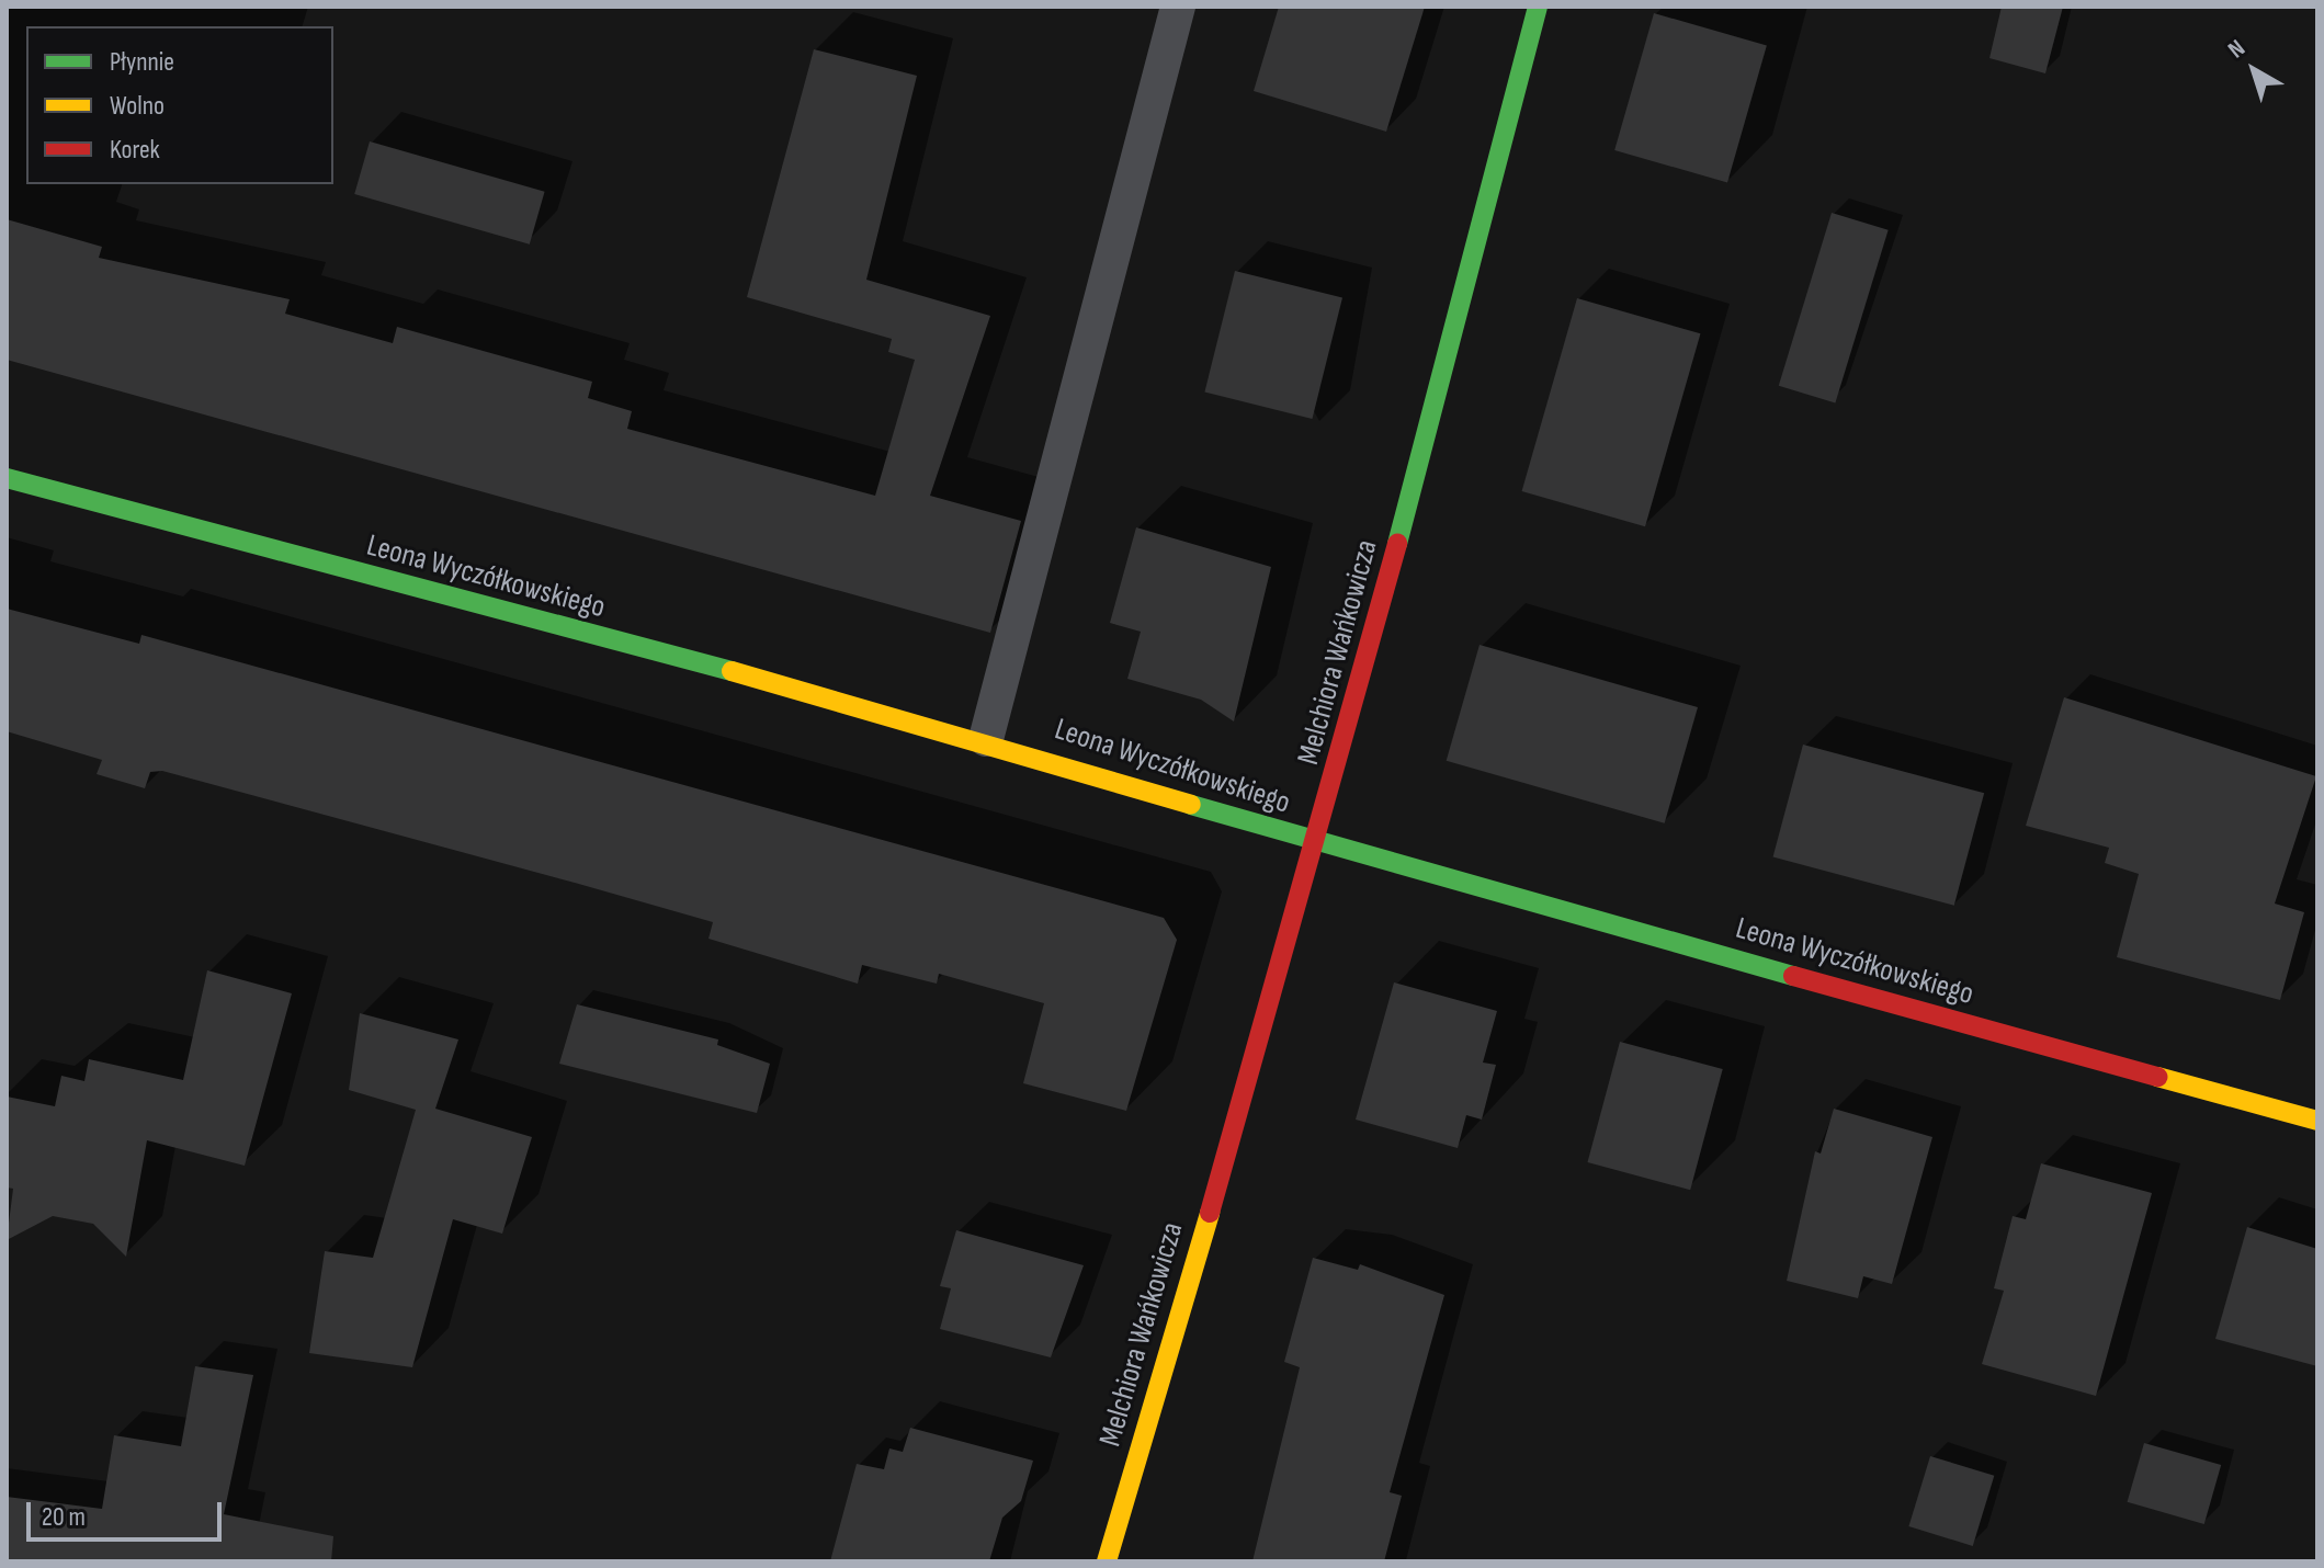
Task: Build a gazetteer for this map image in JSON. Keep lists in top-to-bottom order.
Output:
{
  "streets": {
    "street": ["Leona Wyczółkowskiego", "Melchiora Wańkowicza"]
  },
  "crossings": [
    ["Leona Wyczółkowskiego", "Melchiora Wańkowicza"]
  ],
  "legend": ["Płynnie", "Wolno", "Korek"],
  "scale_bar": "20 m",
  "north": "top left"
}
